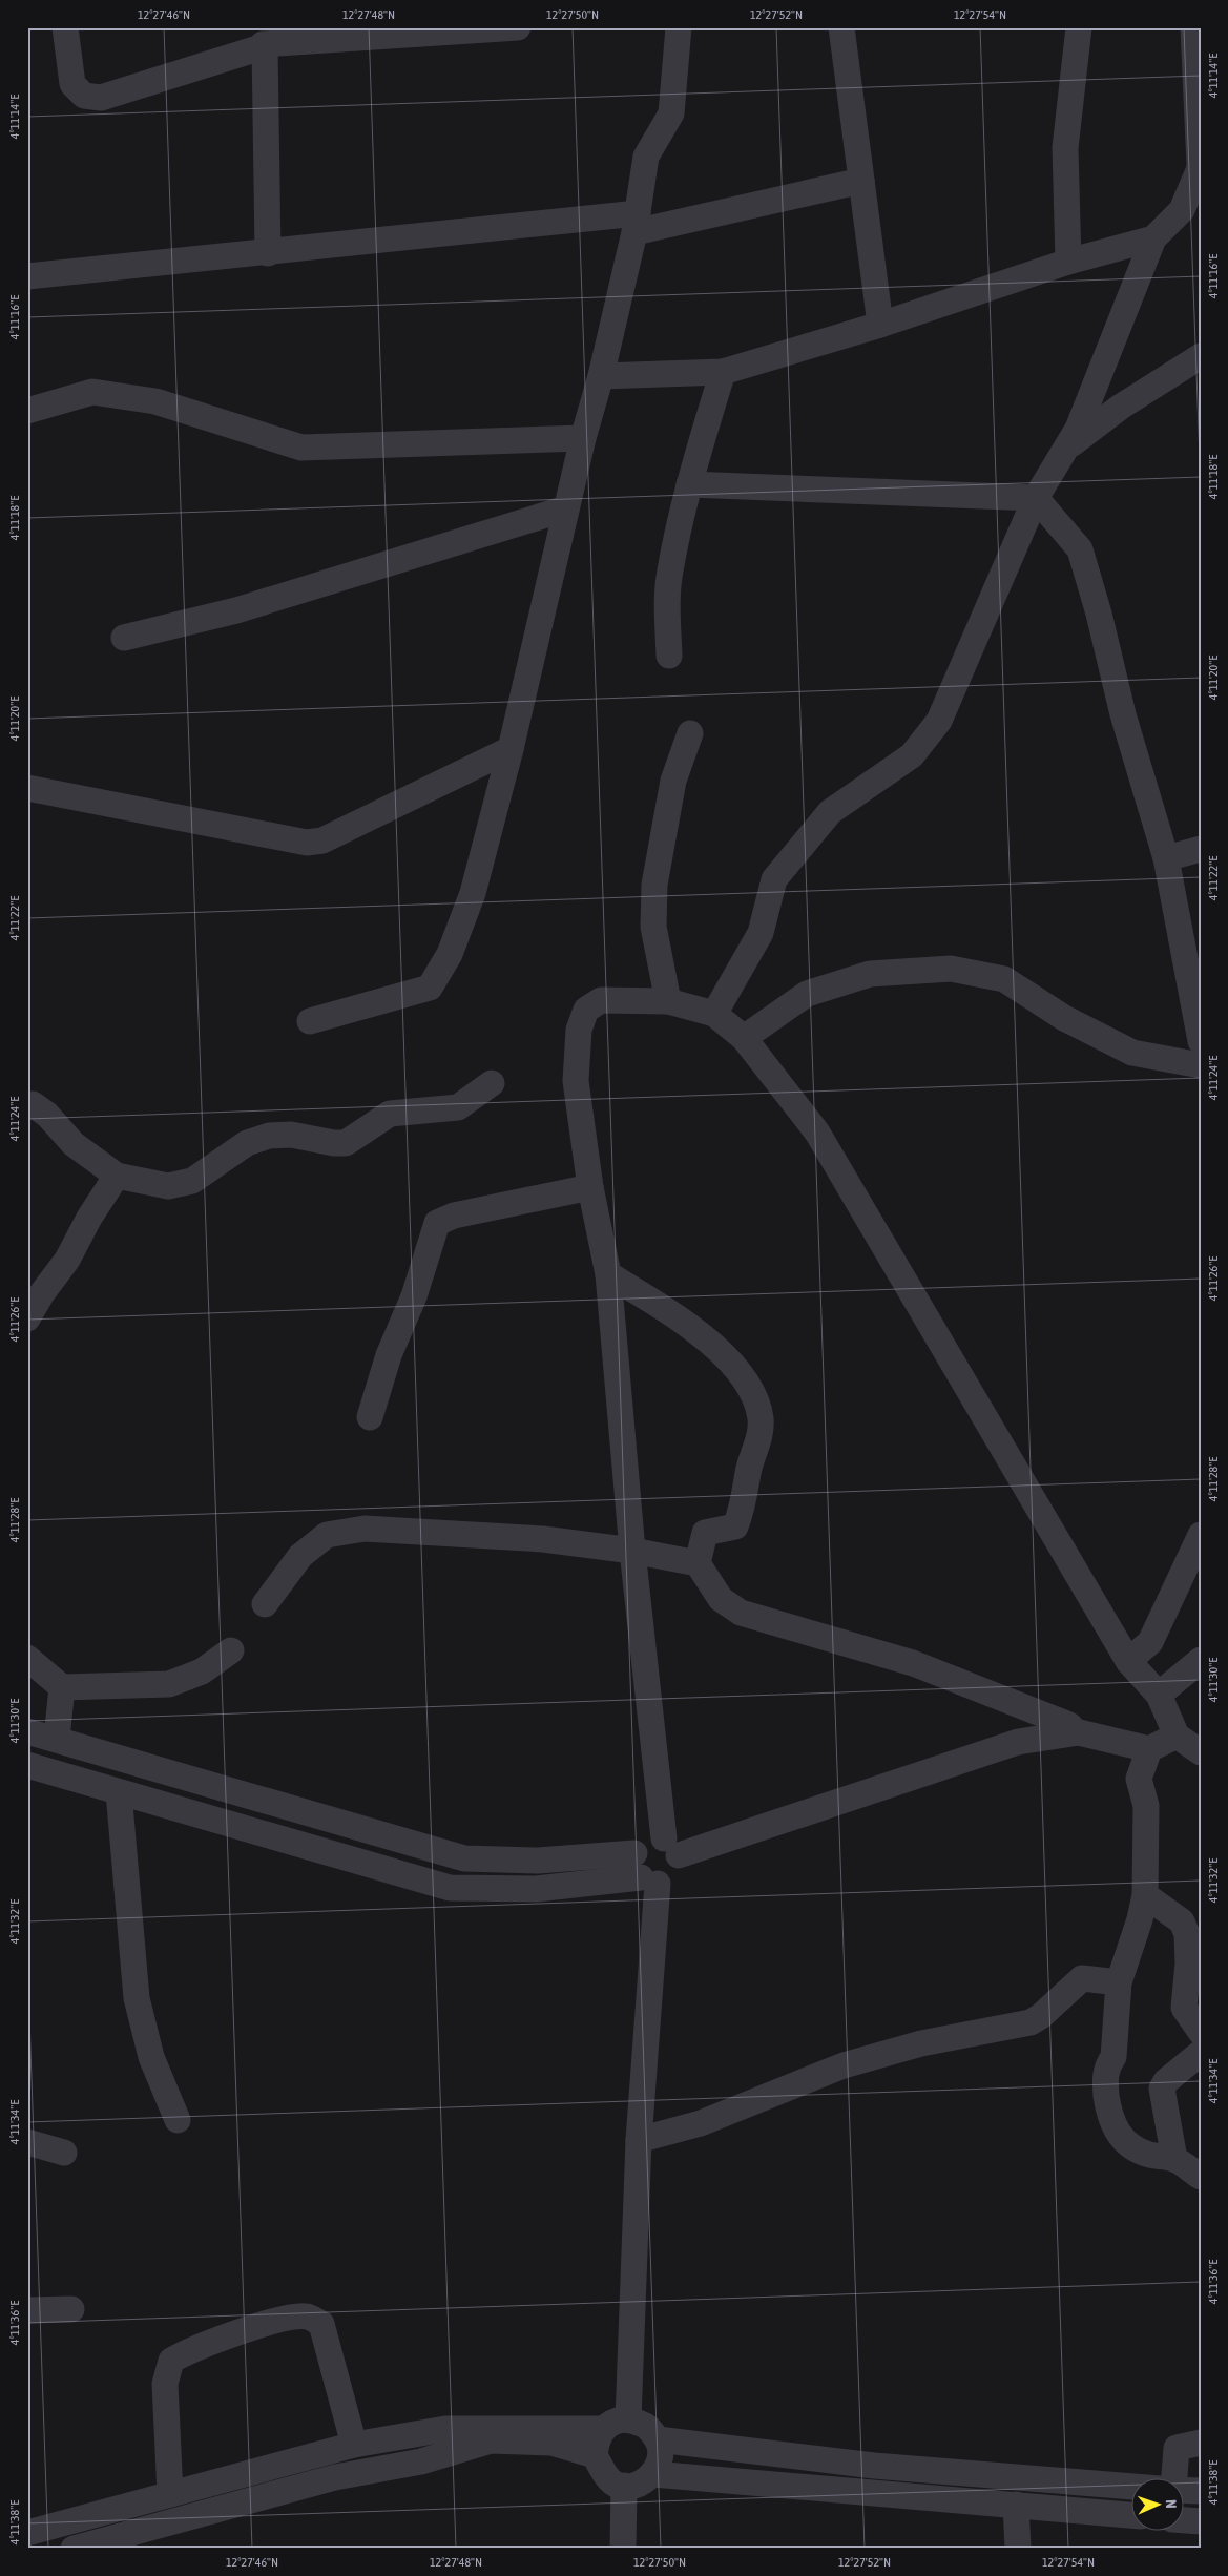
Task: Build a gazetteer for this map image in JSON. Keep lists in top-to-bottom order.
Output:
{
  "north": "right",
  "coordinates": [
    "12°27'46\"N",
    "12°27'48\"N",
    "12°27'50\"N",
    "12°27'52\"N",
    "12°27'54\"N",
    "4°11'14\"E",
    "4°11'16\"E",
    "4°11'18\"E",
    "4°11'20\"E",
    "4°11'22\"E",
    "4°11'24\"E",
    "4°11'26\"E",
    "4°11'28\"E",
    "4°11'30\"E",
    "4°11'32\"E",
    "4°11'34\"E",
    "4°11'36\"E",
    "4°11'38\"E"
  ]
}
